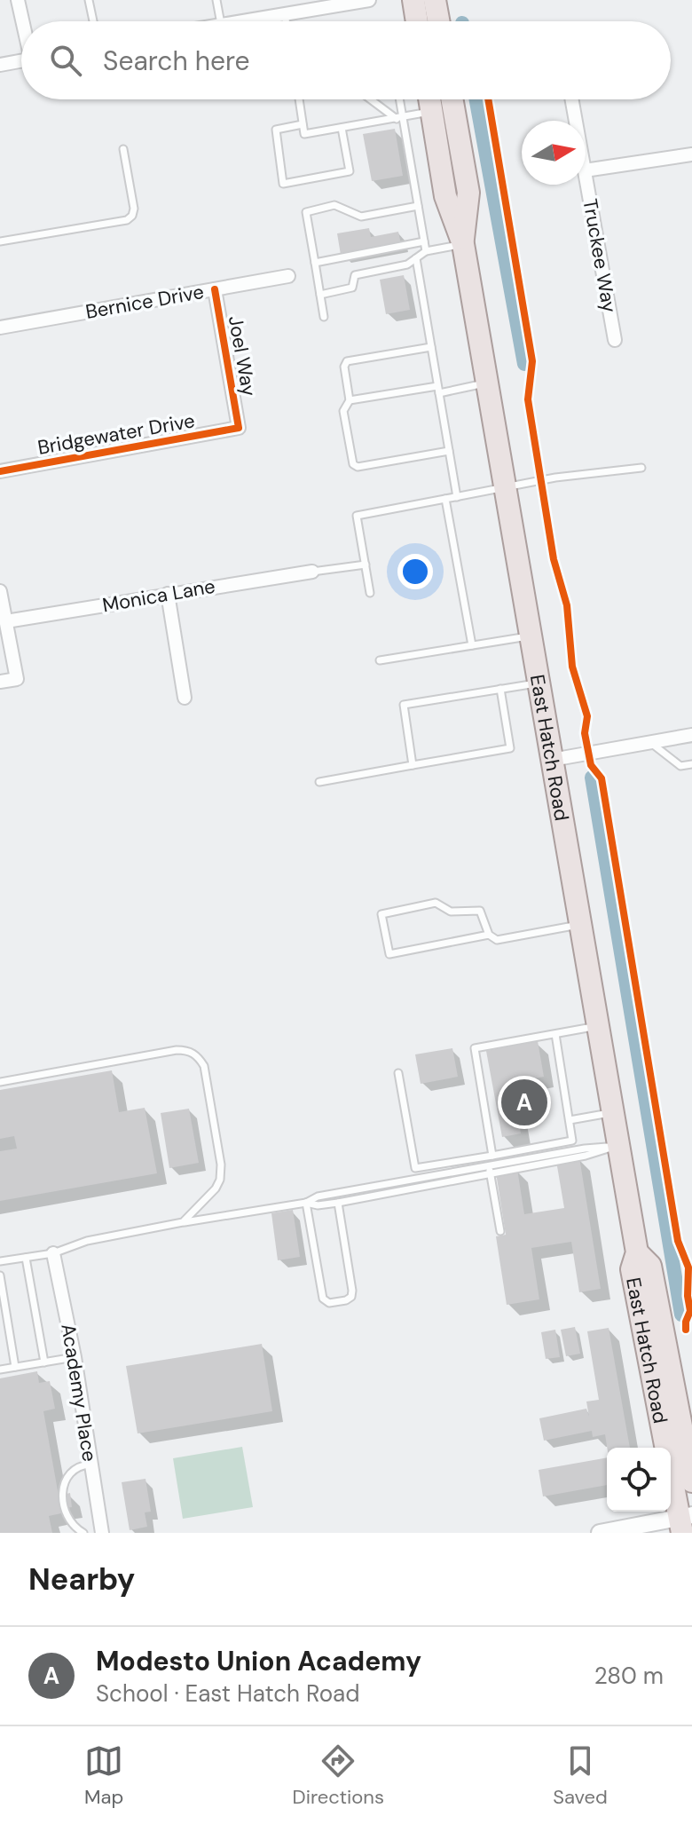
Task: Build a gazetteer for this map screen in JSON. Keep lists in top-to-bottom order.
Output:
{
  "streets": {
    "main road": ["East Hatch Road"],
    "street": [
      "Truckee Way",
      "Bernice Drive",
      "Joel Way",
      "Bridgewater Drive",
      "Monica Lane",
      "Academy Place"
    ]
  },
  "crossings": [
    ["Bernice Drive", "Joel Way"],
    ["Joel Way", "Bridgewater Drive"]
  ],
  "north": "right",
  "page": {
    "search": "Search here",
    "pins": "A",
    "heading": "Nearby",
    "list": [
      {
        "mark": "A",
        "name": "Modesto Union Academy",
        "note": "School · East Hatch Road",
        "value": "280 m"
      }
    ],
    "nav": ["Map", "Directions", "Saved"]
  }
}
